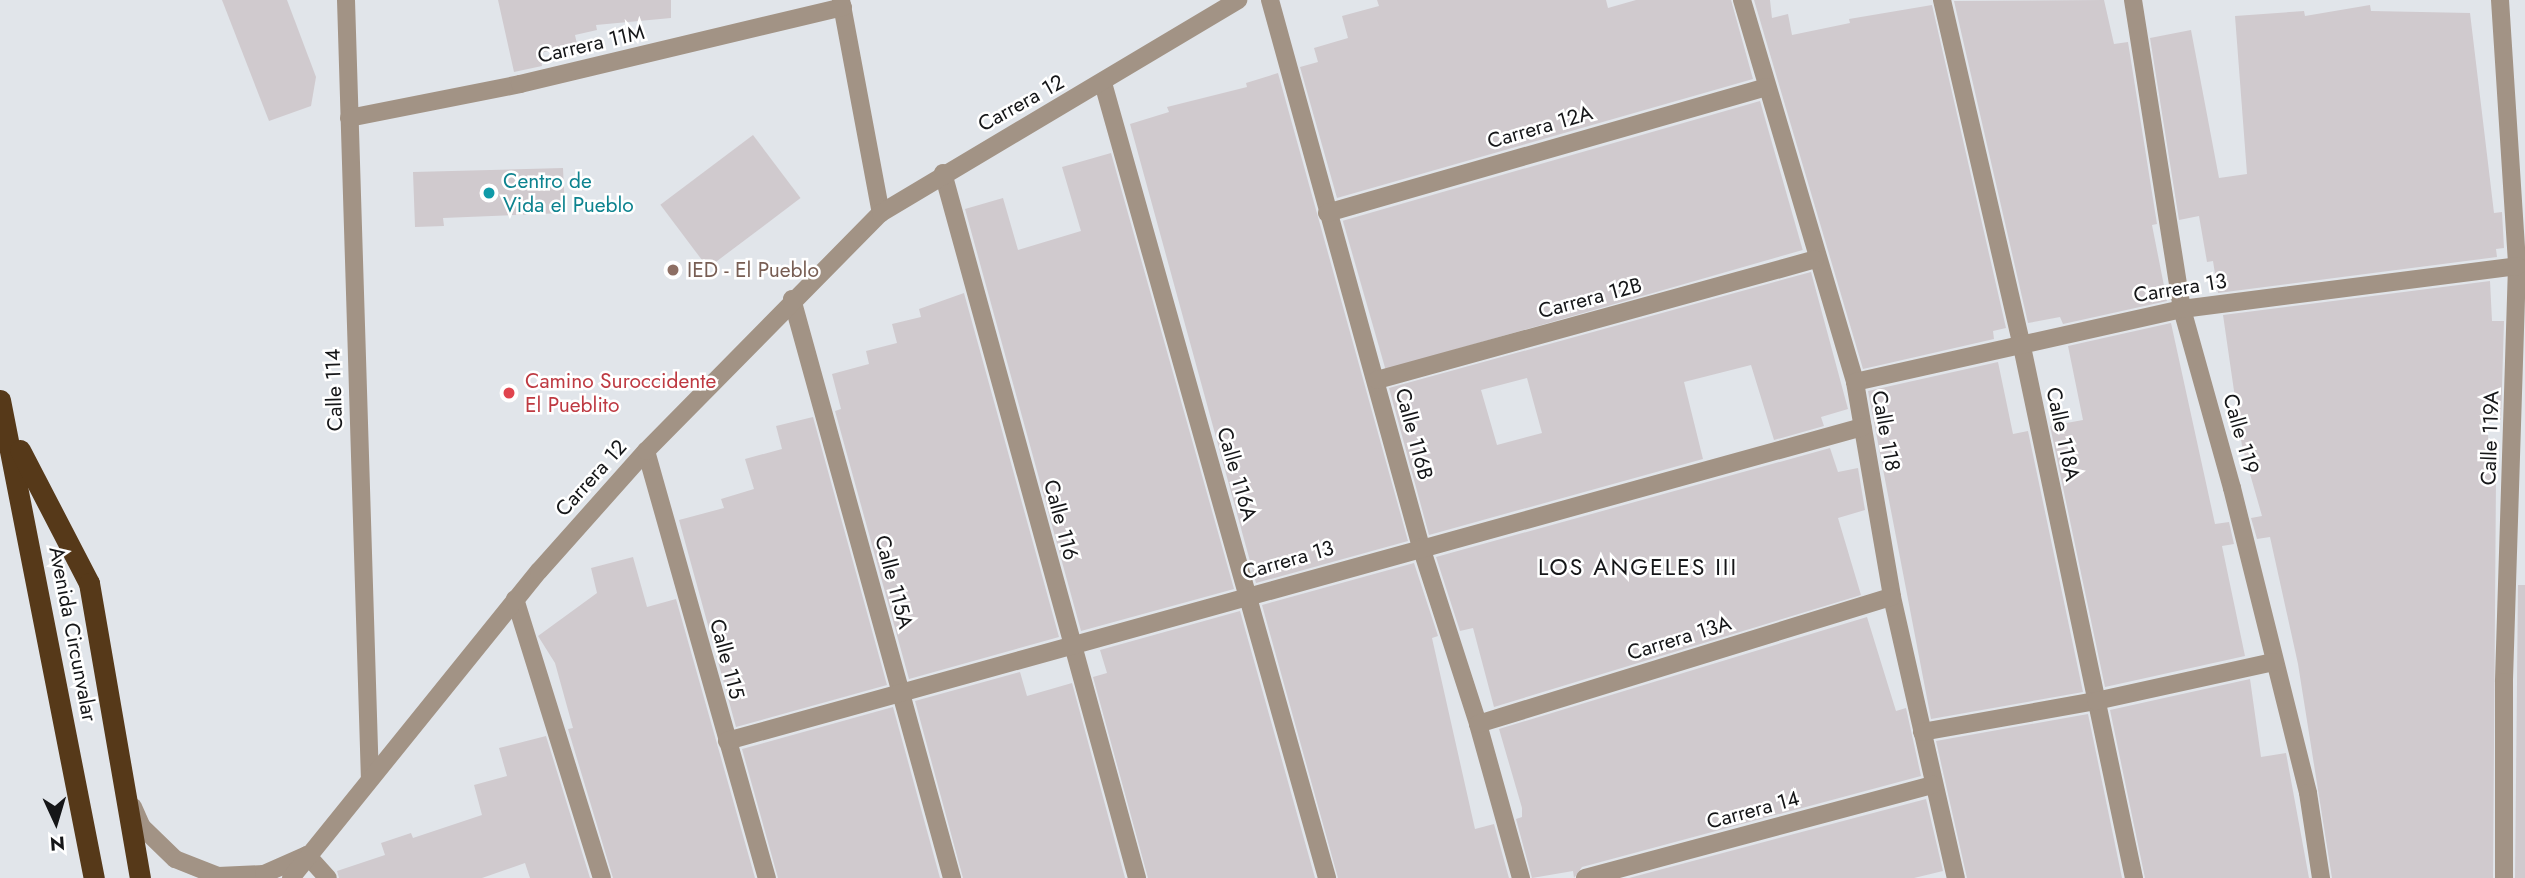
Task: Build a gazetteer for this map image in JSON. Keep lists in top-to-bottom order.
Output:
{
  "streets": {
    "highway": ["Avenida Circunvalar"],
    "street": [
      "Carrera 11M",
      "Carrera 12",
      "Carrera 12A",
      "Carrera 13",
      "Carrera 12B",
      "Calle 114",
      "Calle 118",
      "Calle 116B",
      "Calle 118A",
      "Calle 119",
      "Calle 119A",
      "Calle 116A",
      "Calle 116",
      "Calle 115A",
      "Carrera 13A",
      "Calle 115",
      "Carrera 14"
    ]
  },
  "crossings": [
    ["Carrera 11M", "Calle 114"],
    ["Carrera 12", "Calle 114"],
    ["Carrera 12", "Calle 116A"],
    ["Carrera 12", "Calle 116"],
    ["Carrera 12", "Calle 115A"],
    ["Carrera 12", "Calle 115"],
    ["Carrera 12A", "Calle 118"],
    ["Carrera 12A", "Calle 116B"],
    ["Carrera 13", "Calle 118"],
    ["Carrera 13", "Calle 116B"],
    ["Carrera 13", "Calle 118A"],
    ["Carrera 13", "Calle 119"],
    ["Carrera 13", "Calle 119A"],
    ["Carrera 13", "Calle 116A"],
    ["Carrera 13", "Calle 116"],
    ["Carrera 13", "Calle 115A"],
    ["Carrera 13", "Calle 115"],
    ["Carrera 12B", "Calle 118"],
    ["Carrera 12B", "Calle 116B"],
    ["Calle 118", "Carrera 13A"],
    ["Calle 118", "Carrera 14"],
    ["Calle 116B", "Carrera 13A"]
  ],
  "districts": ["LOS ANGELES III"],
  "places": ["Centro de Vida el Pueblo", "IED - El Pueblo", "Camino Suroccidente El Pueblito"],
  "north": "bottom"
}
